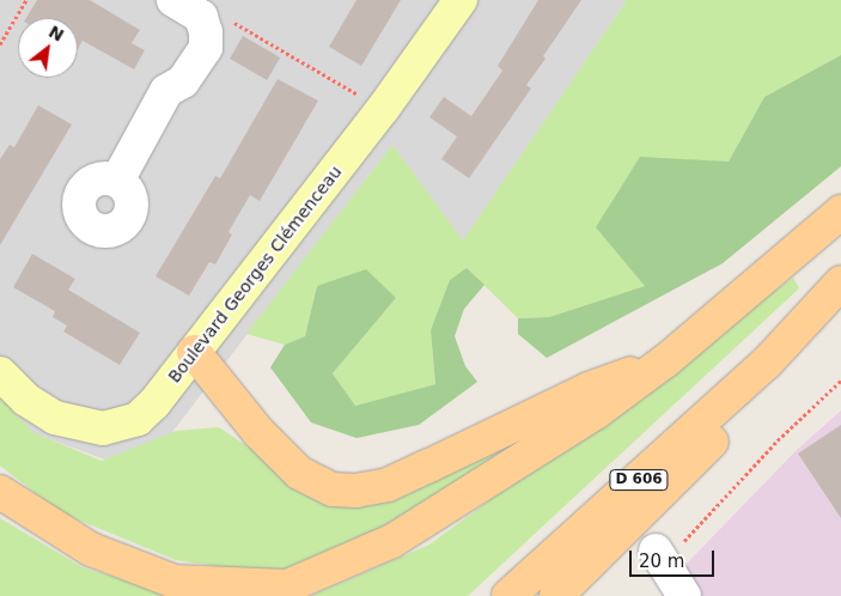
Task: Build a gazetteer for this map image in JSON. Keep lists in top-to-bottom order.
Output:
{
  "streets": {
    "main road": ["D 606"],
    "street": ["Boulevard Georges Clémenceau"]
  },
  "scale_bar": "20 m",
  "north": "top right"
}
